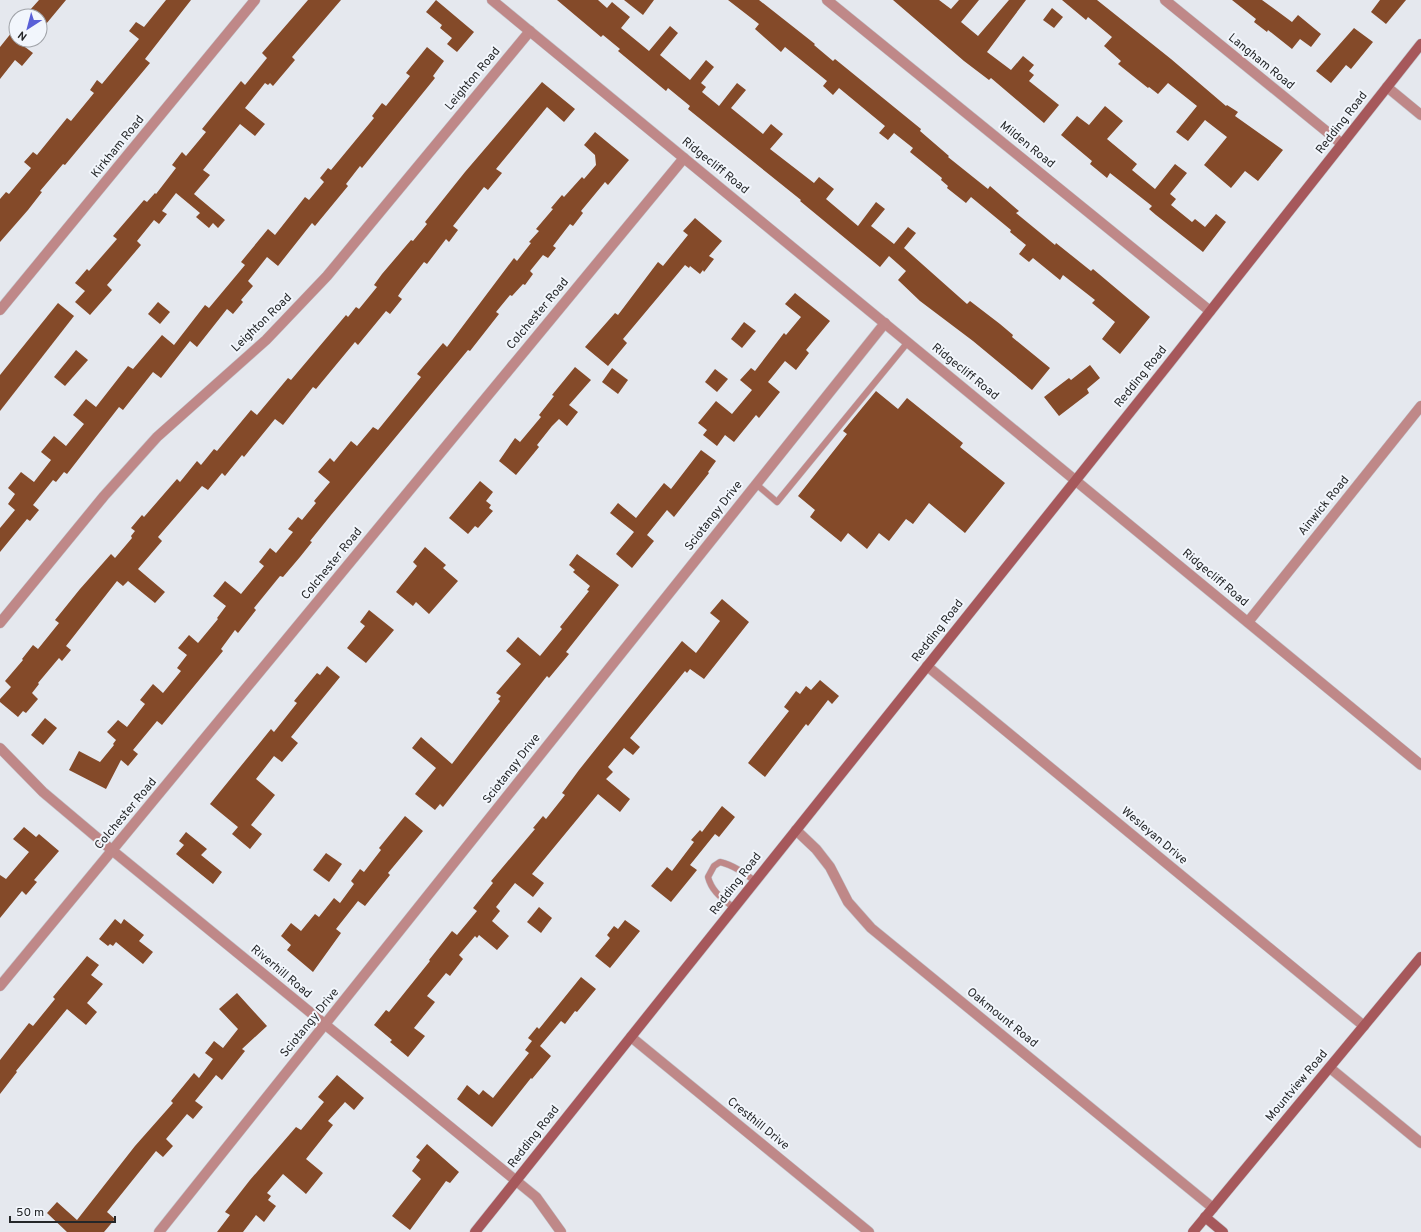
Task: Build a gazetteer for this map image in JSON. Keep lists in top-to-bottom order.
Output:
{
  "streets": {
    "main road": ["Redding Road", "Mountview Road"],
    "street": [
      "Langham Road",
      "Leighton Road",
      "Milden Road",
      "Kirkham Road",
      "Ridgecliff Road",
      "Colchester Road",
      "Ainwick Road",
      "Sciotangy Drive",
      "Wesleyan Drive",
      "Riverhill Road",
      "Oakmount Road",
      "Cresthill Drive"
    ]
  },
  "crossings": [
    ["Langham Road", "Redding Road"],
    ["Leighton Road", "Ridgecliff Road"],
    ["Redding Road", "Milden Road"],
    ["Redding Road", "Ridgecliff Road"],
    ["Redding Road", "Wesleyan Drive"],
    ["Redding Road", "Riverhill Road"],
    ["Redding Road", "Oakmount Road"],
    ["Redding Road", "Cresthill Drive"],
    ["Ridgecliff Road", "Colchester Road"],
    ["Ridgecliff Road", "Ainwick Road"],
    ["Ridgecliff Road", "Sciotangy Drive"],
    ["Colchester Road", "Riverhill Road"],
    ["Sciotangy Drive", "Riverhill Road"],
    ["Wesleyan Drive", "Mountview Road"],
    ["Oakmount Road", "Mountview Road"]
  ],
  "scale_bar": "50 m",
  "north": "bottom left"
}
